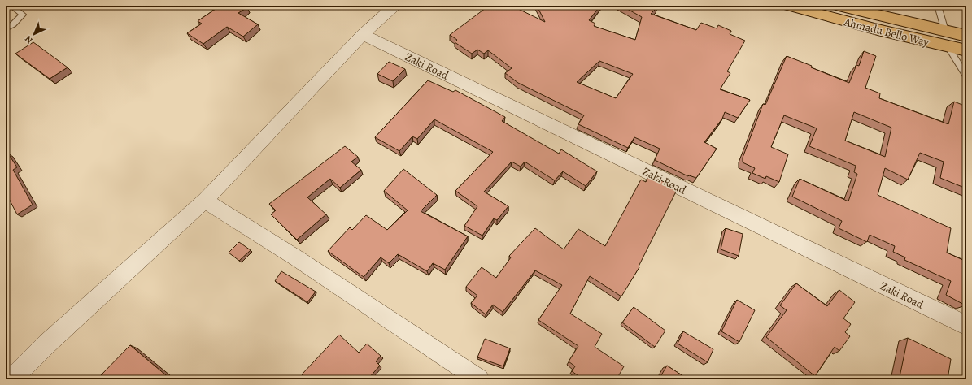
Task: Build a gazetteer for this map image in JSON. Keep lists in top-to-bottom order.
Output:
{
  "streets": {
    "main road": ["Ahmadu Bello Way"],
    "street": ["Zaki Road"]
  },
  "north": "bottom left"
}
